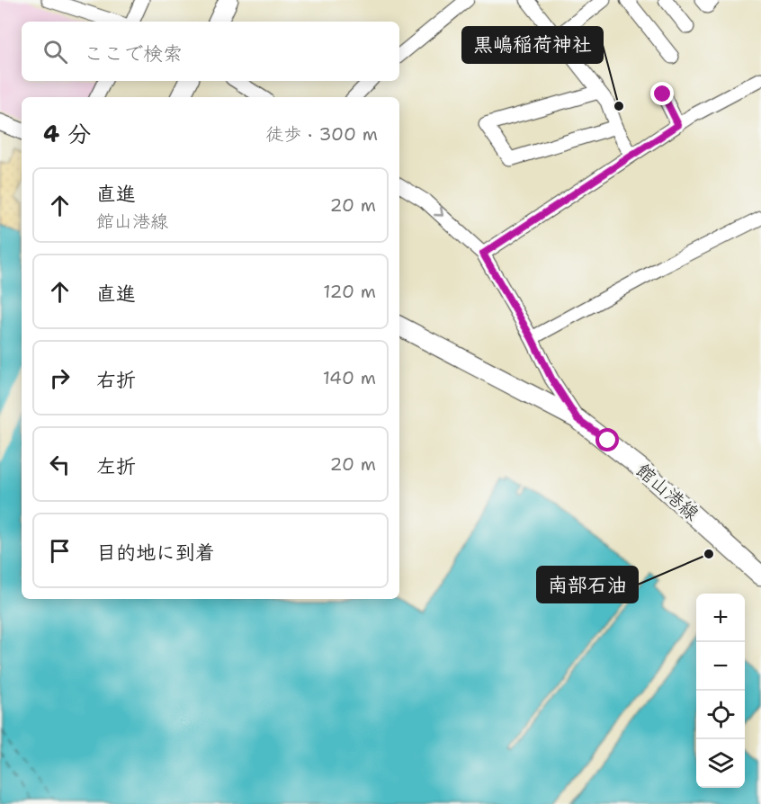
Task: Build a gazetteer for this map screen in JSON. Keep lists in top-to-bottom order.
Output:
{
  "streets": {
    "main road": ["館山港線"]
  },
  "places": ["黒嶋稲荷神社", "南部石油"],
  "page": {
    "search": "ここで検索",
    "heading": ["4 分", "徒歩 · 300 m"],
    "list": [
      ["直進", "館山港線", "20 m"],
      ["直進", "120 m"],
      ["右折", "140 m"],
      ["左折", "20 m"],
      "目的地に到着"
    ],
    "map_buttons": ["+", "−"]
  }
}
